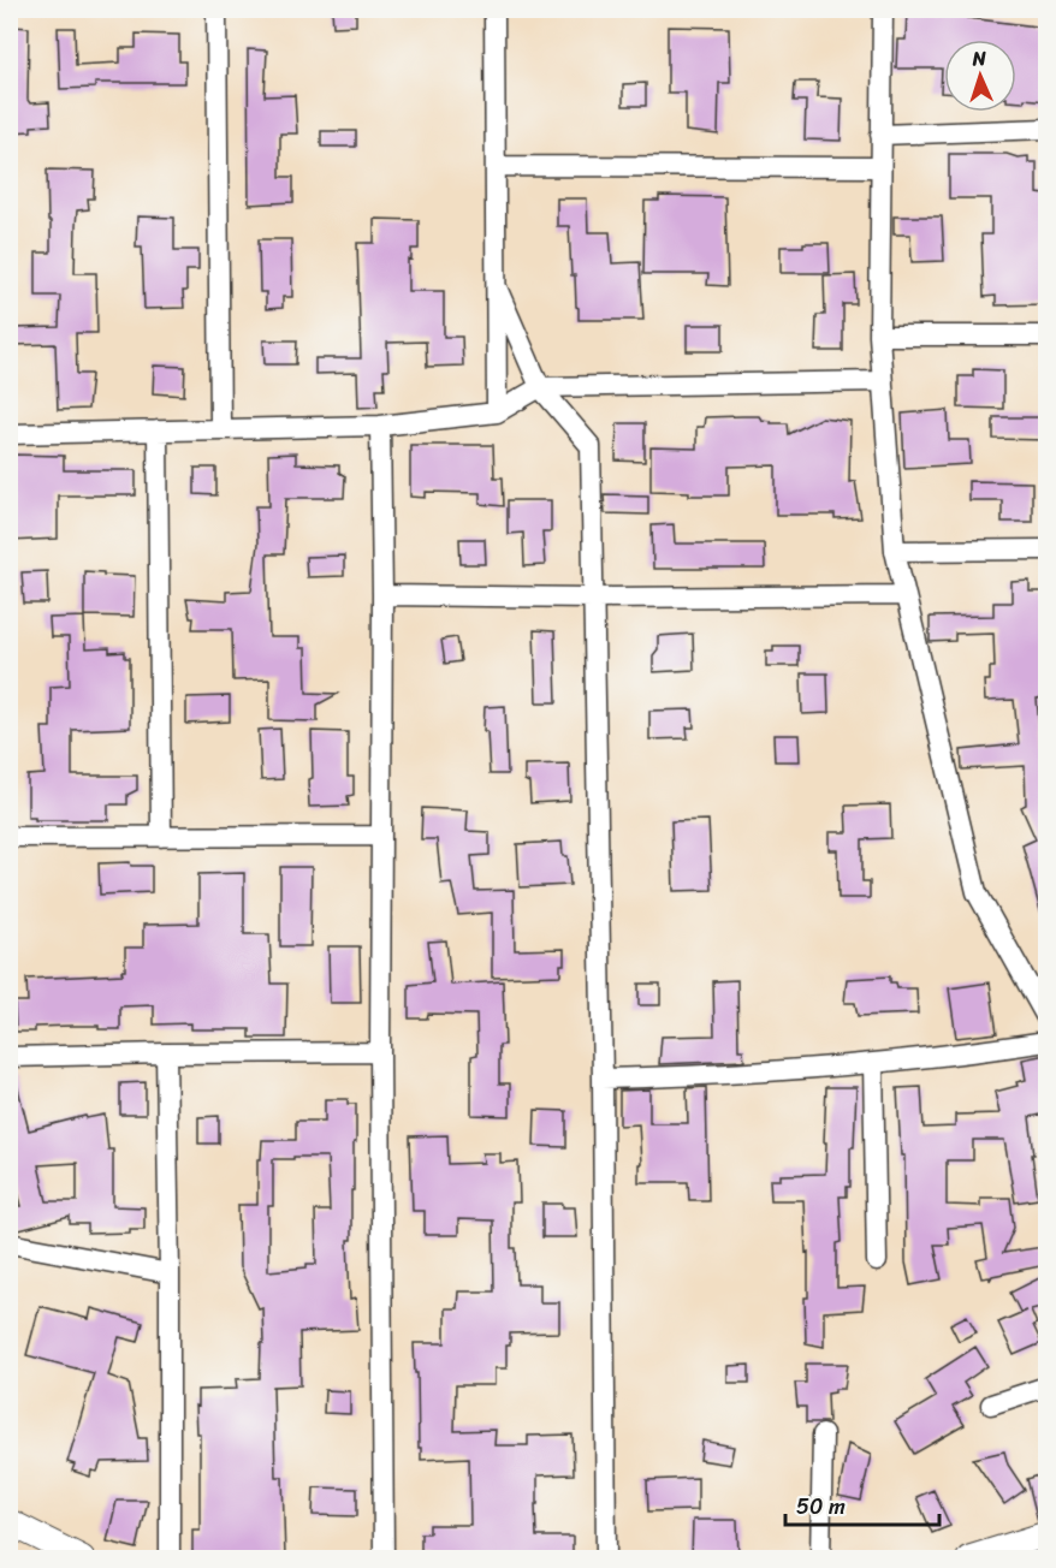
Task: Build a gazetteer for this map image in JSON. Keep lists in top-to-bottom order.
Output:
{
  "scale_bar": "50 m",
  "north": "top"
}
